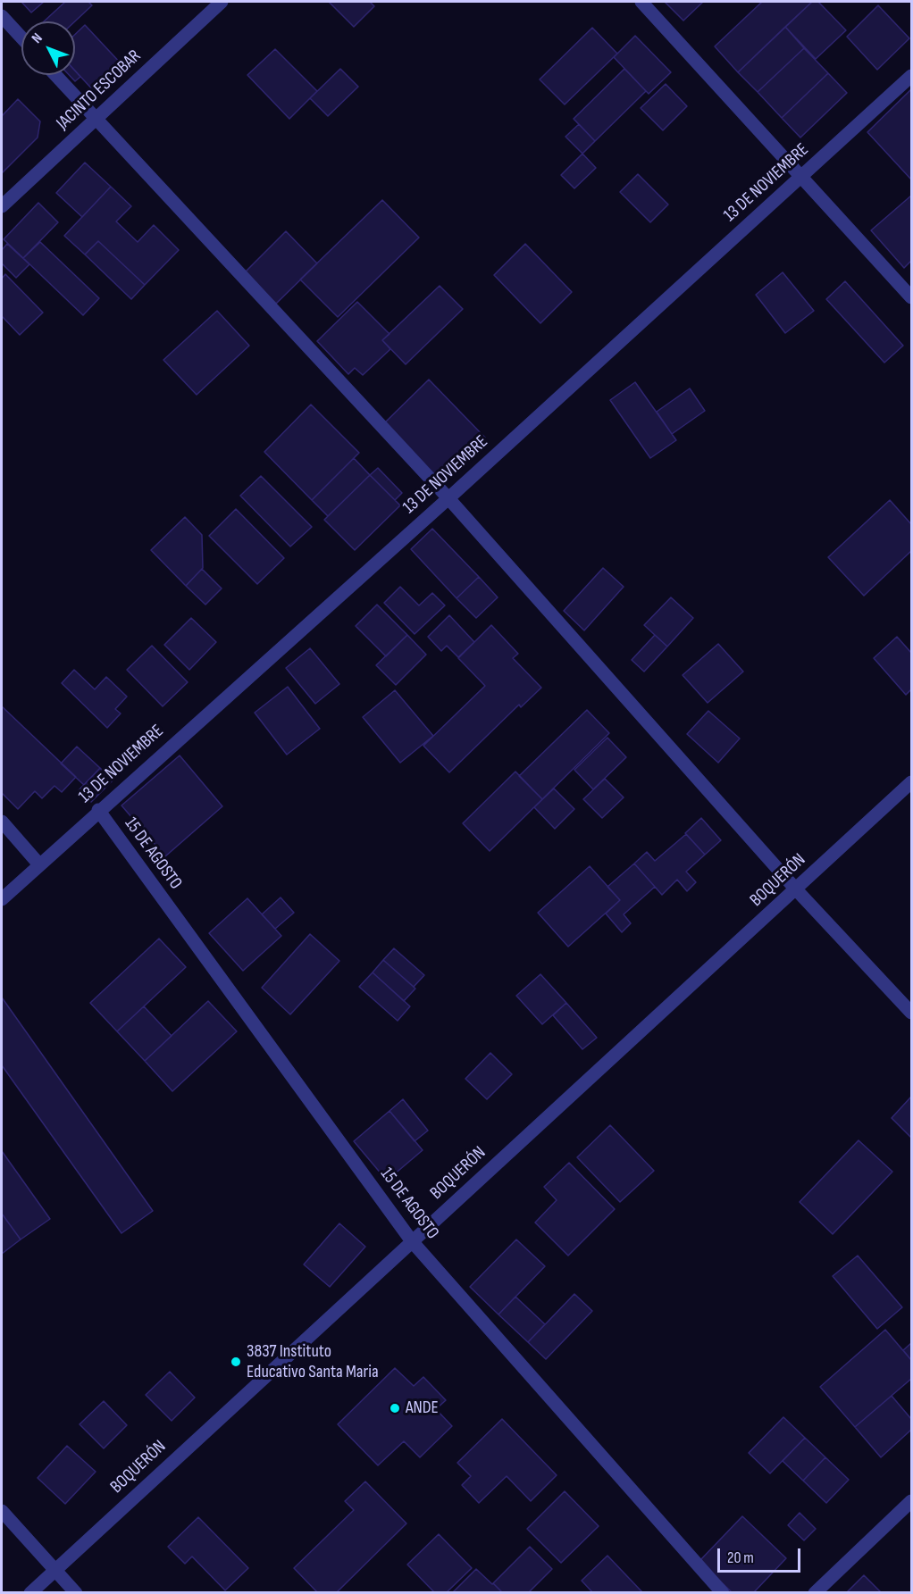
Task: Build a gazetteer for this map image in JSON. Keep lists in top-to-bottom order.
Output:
{
  "streets": {
    "street": [
      "JACINTO ESCOBAR",
      "13 DE NOVIEMBRE",
      "15 DE AGOSTO",
      "BOQUERÓN"
    ]
  },
  "crossings": [
    ["13 DE NOVIEMBRE", "15 DE AGOSTO"],
    ["15 DE AGOSTO", "BOQUERÓN"]
  ],
  "places": ["3837 Instituto Educativo Santa Maria", "ANDE"],
  "scale_bar": "20 m",
  "north": "top left"
}
